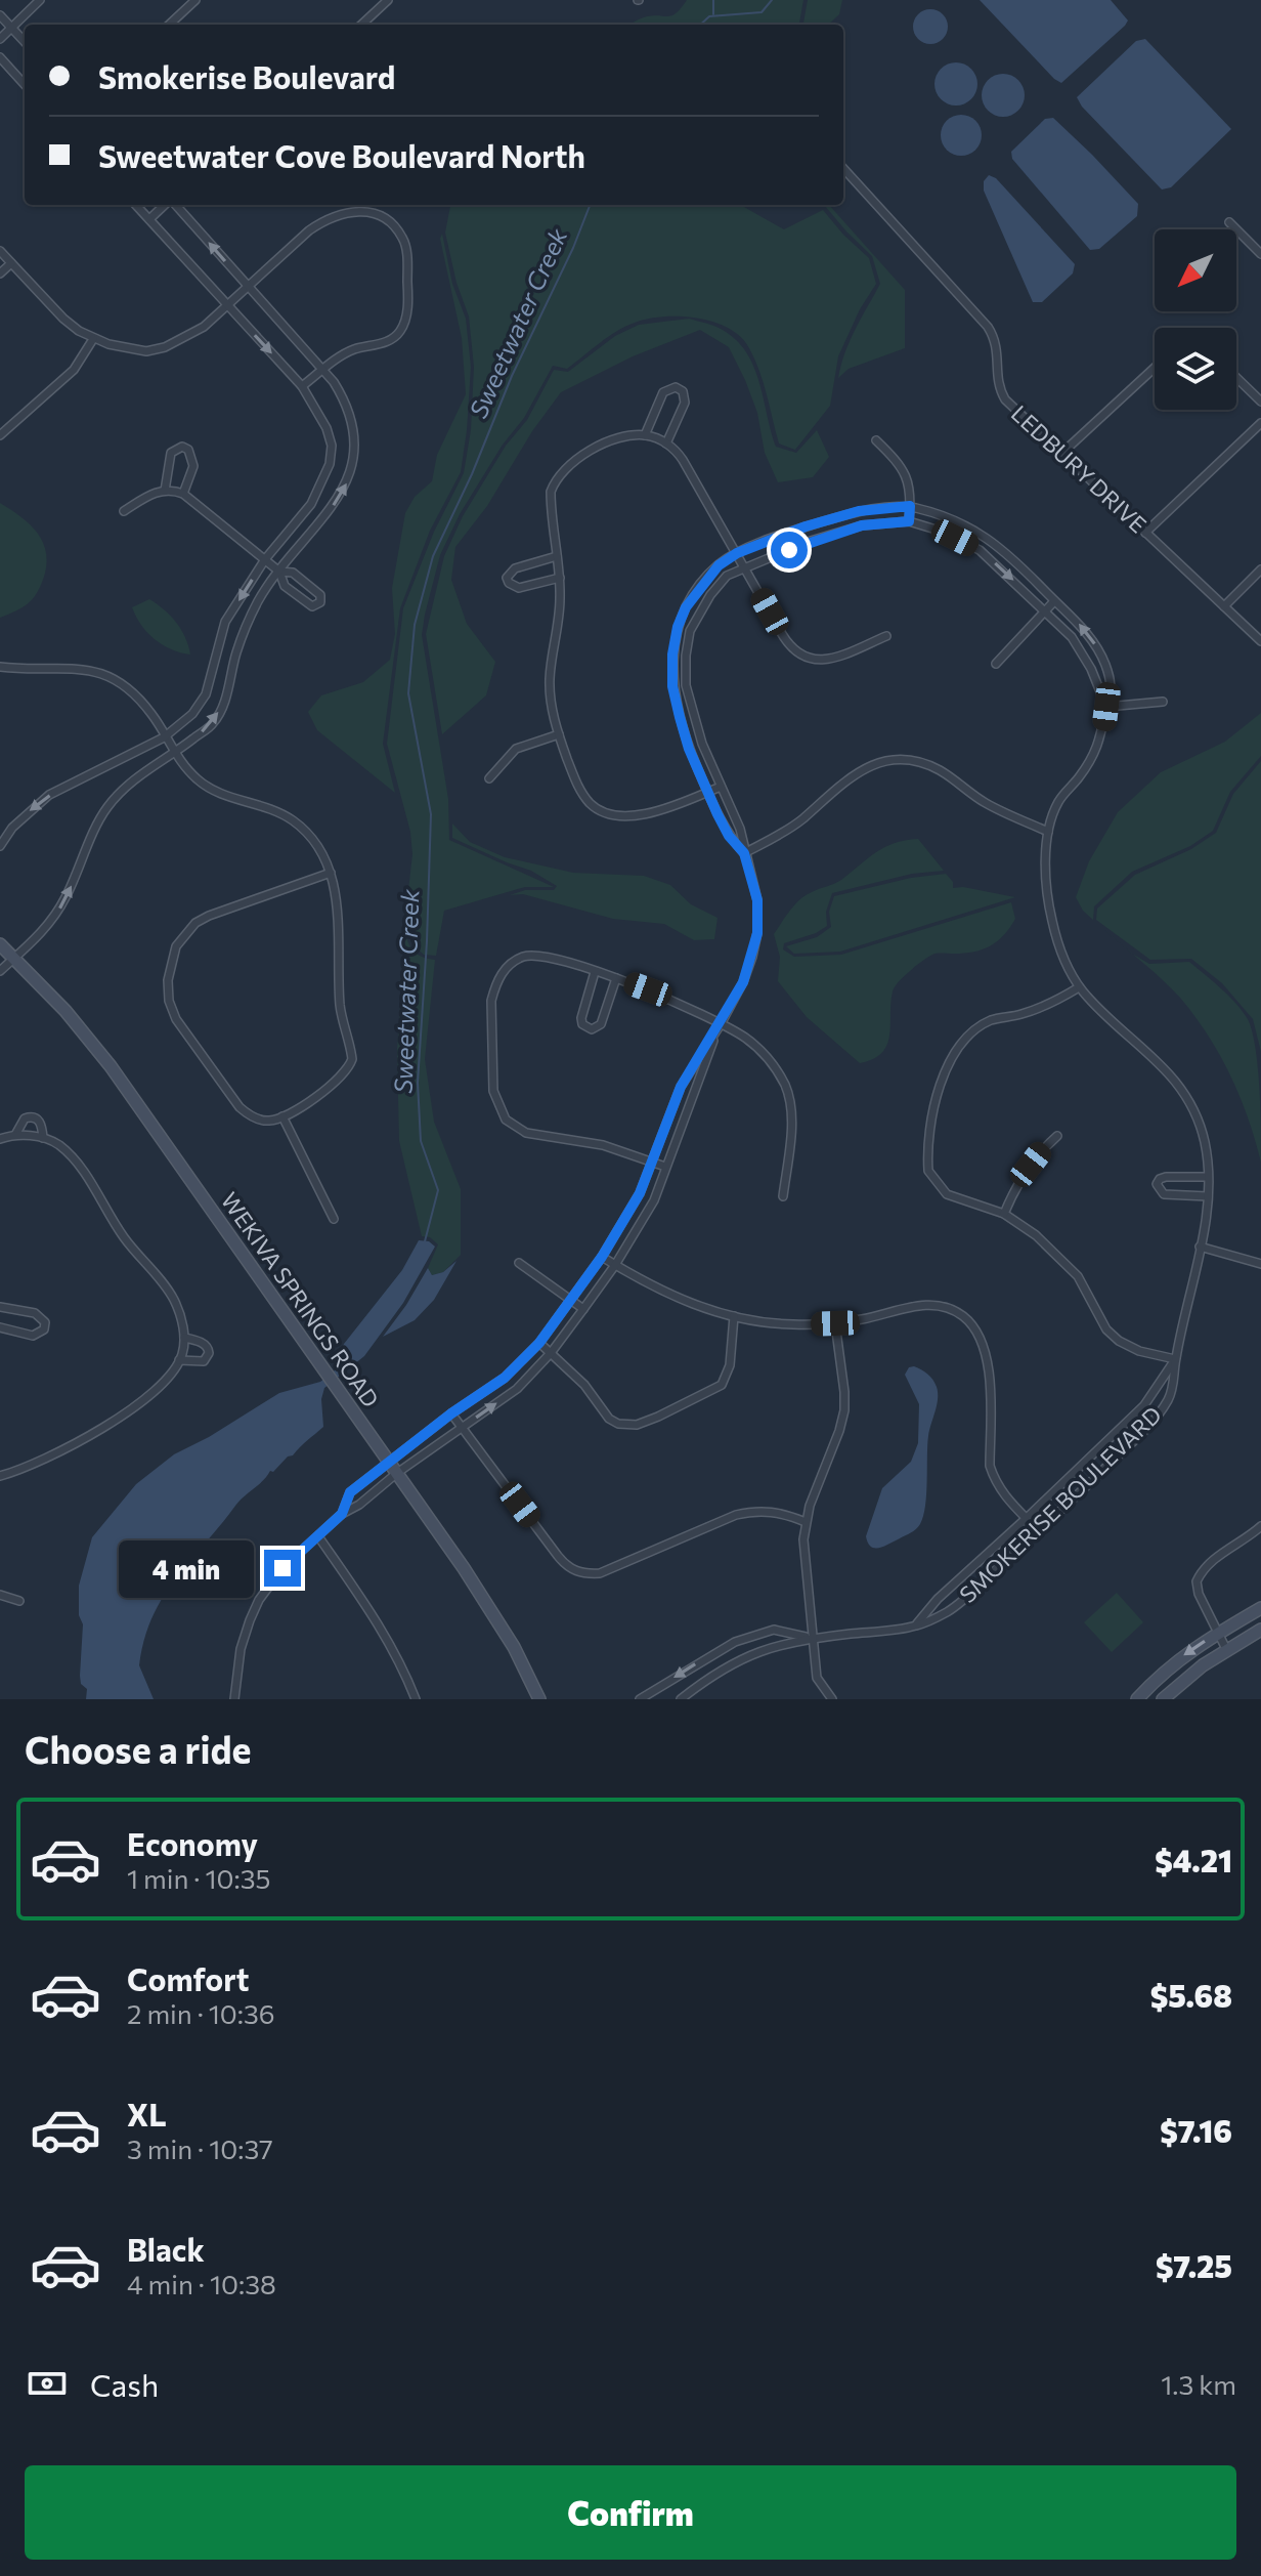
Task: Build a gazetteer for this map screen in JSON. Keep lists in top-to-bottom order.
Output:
{
  "streets": {
    "main road": ["WEKIVA SPRINGS ROAD"],
    "street": ["LEDBURY DRIVE", "SMOKERISE BOULEVARD"]
  },
  "water": ["Sweetwater Creek"],
  "north": "bottom left",
  "page": {
    "banner": ["Smokerise Boulevard", "Sweetwater Cove Boulevard North"],
    "bubble": "4 min",
    "heading": "Choose a ride",
    "list": [
      {
        "name": "Economy",
        "note": "1 min · 10:35",
        "value": "$4.21"
      },
      {
        "name": "Comfort",
        "note": "2 min · 10:36",
        "value": "$5.68"
      },
      {
        "name": "XL",
        "note": "3 min · 10:37",
        "value": "$7.16"
      },
      {
        "name": "Black",
        "note": "4 min · 10:38",
        "value": "$7.25"
      }
    ],
    "pay": ["Cash", "1.3 km"],
    "buttons": "Confirm"
  }
}
